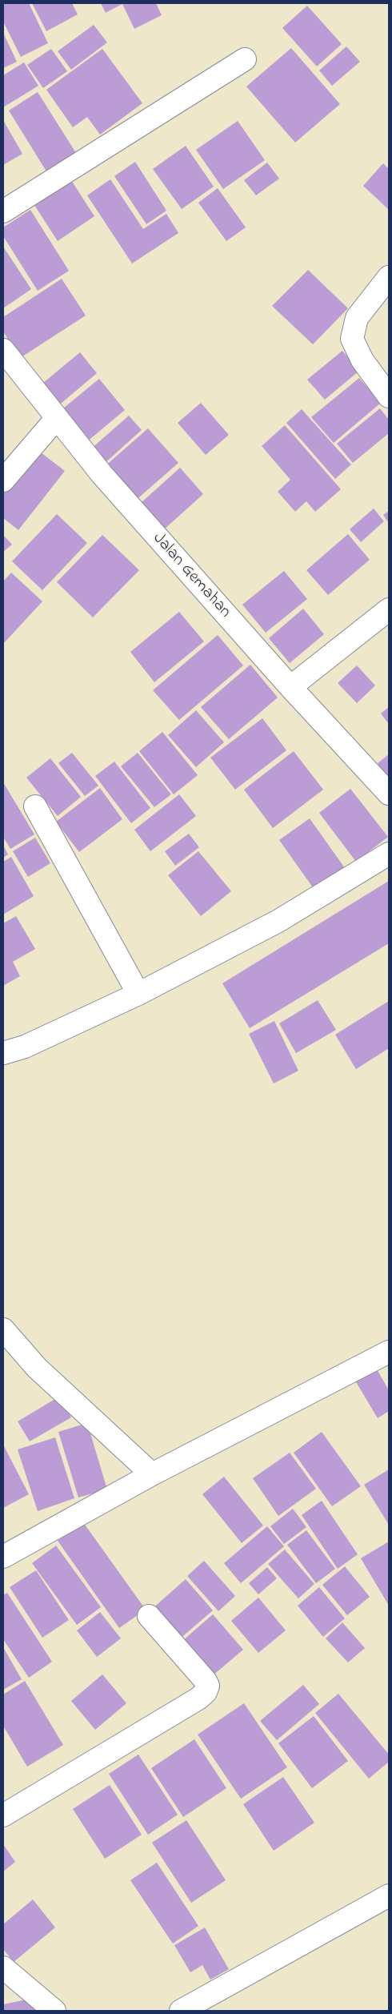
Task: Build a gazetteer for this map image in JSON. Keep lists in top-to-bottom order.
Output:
{
  "streets": {
    "street": ["Jalan Gemahan"]
  }
}
